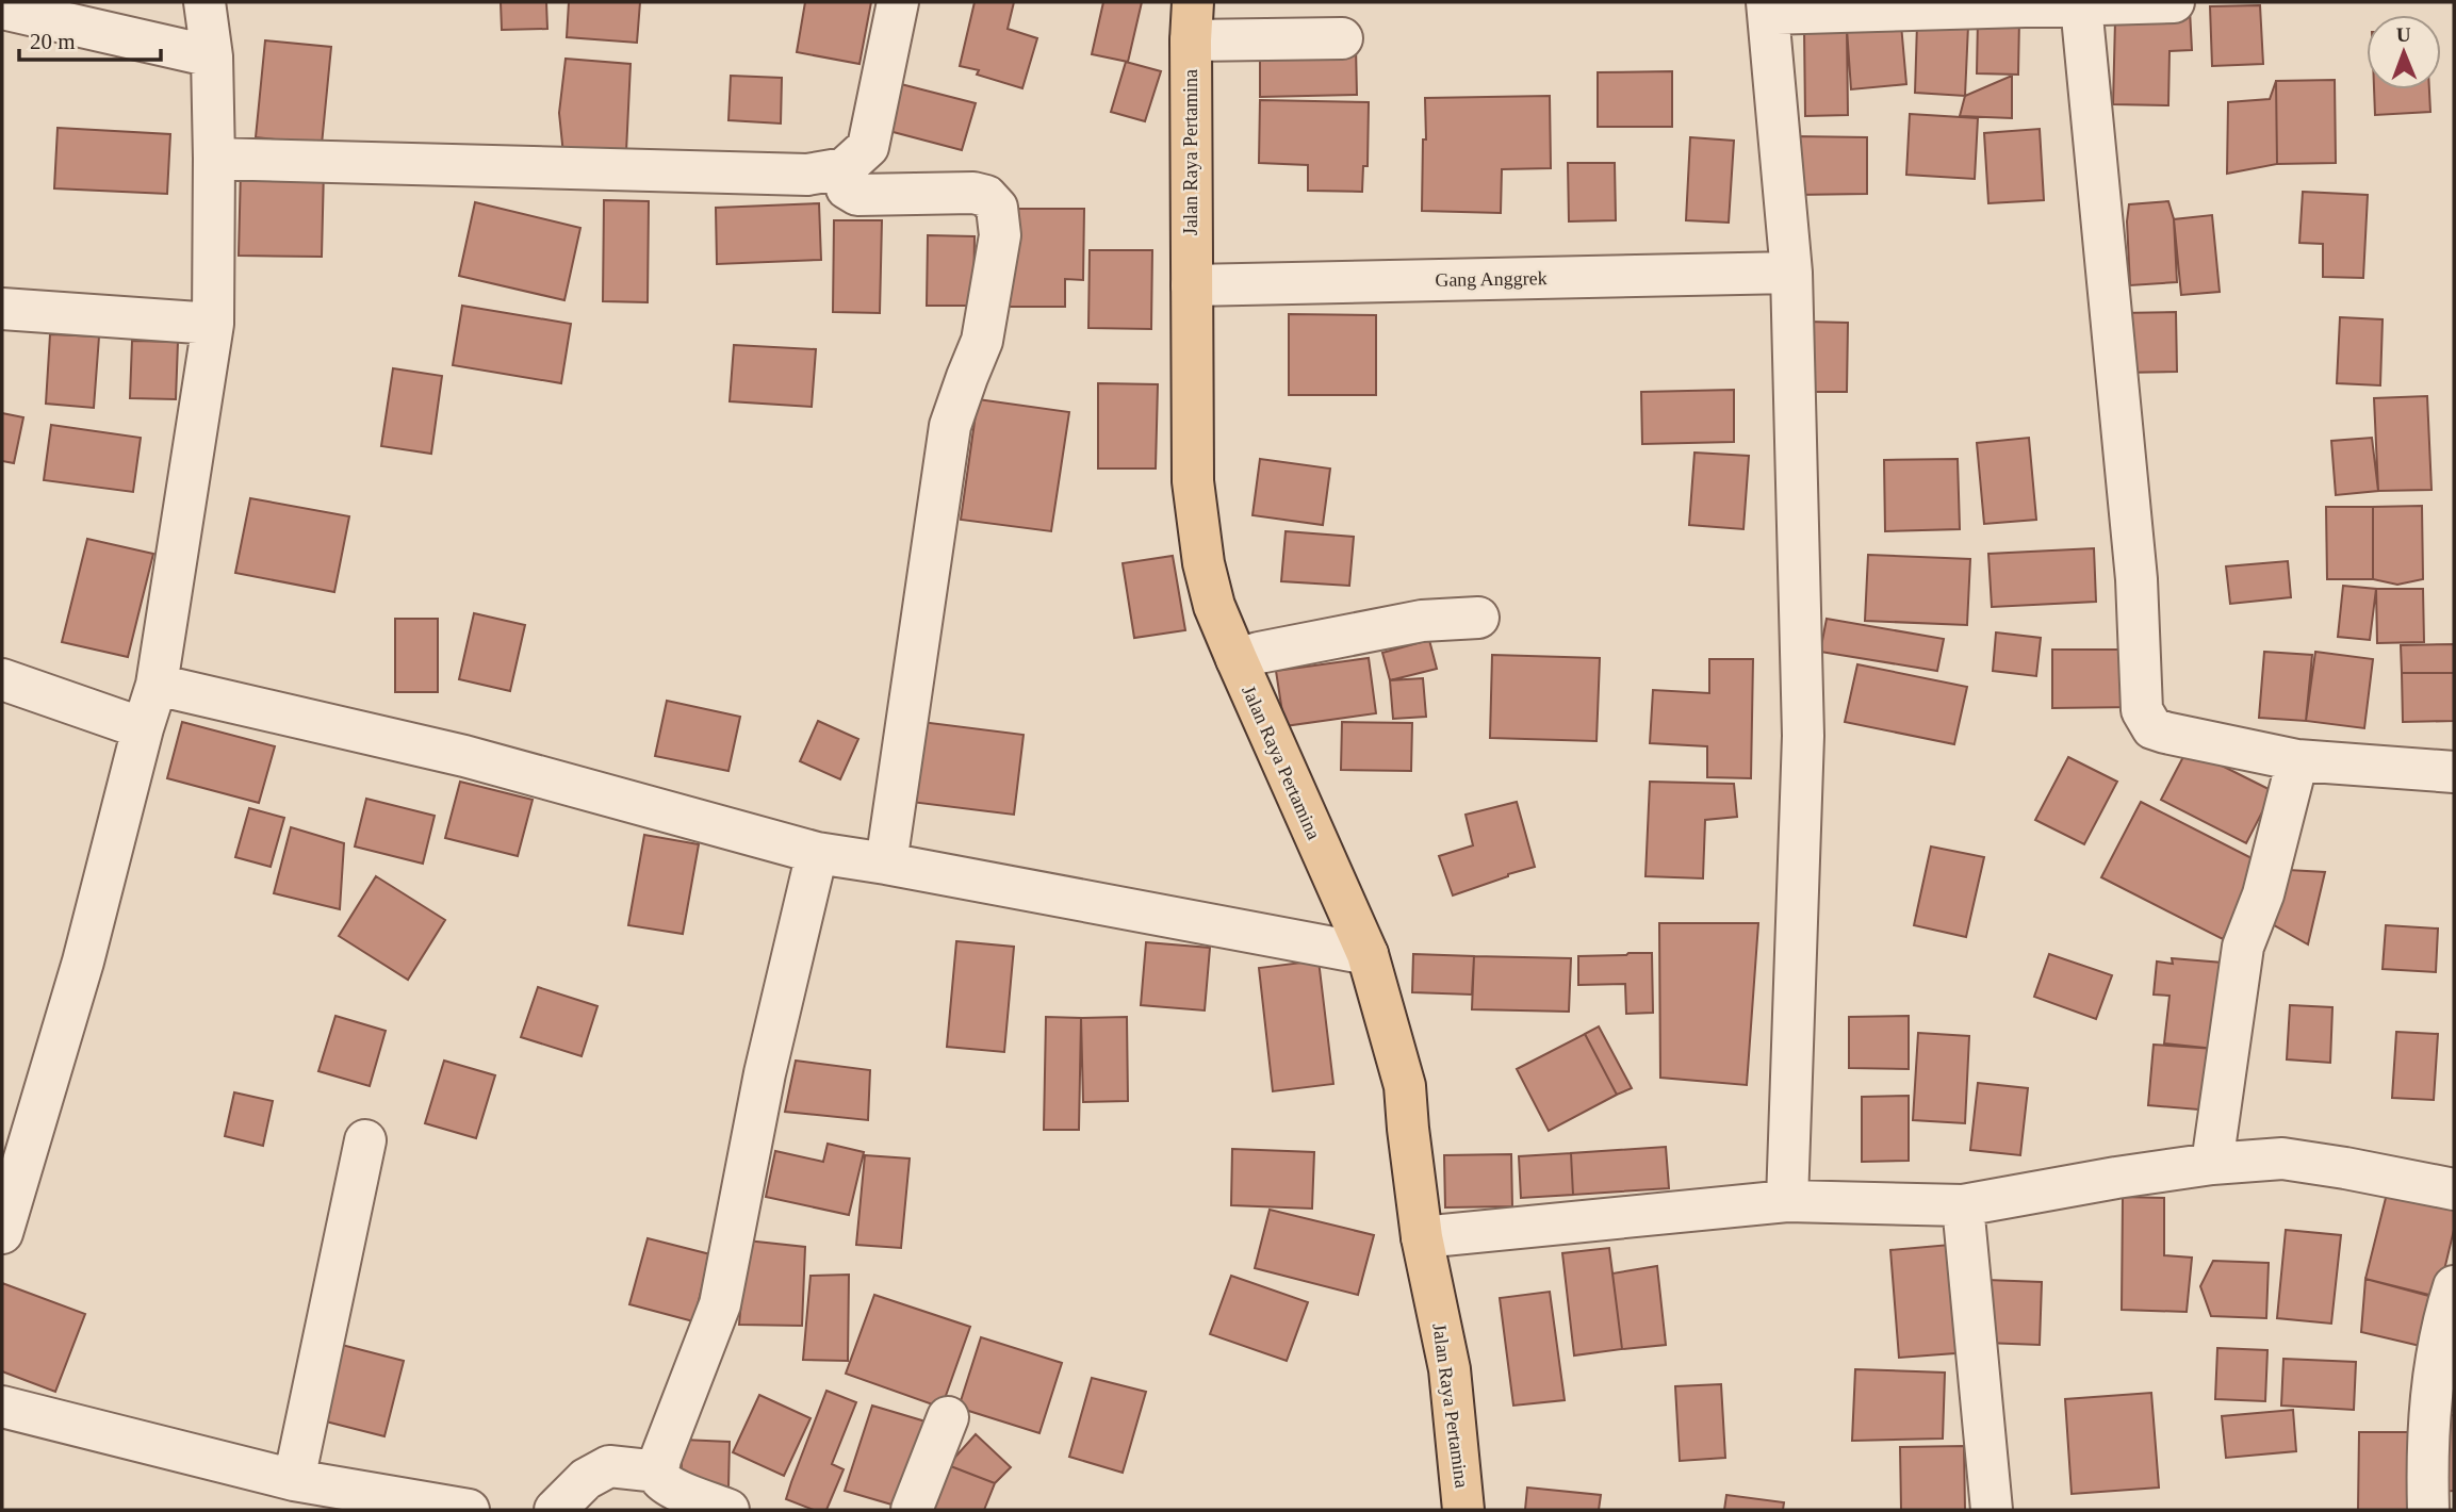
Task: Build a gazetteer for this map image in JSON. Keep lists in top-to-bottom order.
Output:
{
  "streets": {
    "main road": ["Jalan Raya Pertamina"],
    "street": ["Gang Anggrek"]
  },
  "crossings": [
    ["Jalan Raya Pertamina", "Gang Anggrek"]
  ],
  "scale_bar": "20 m",
  "north": "top"
}
